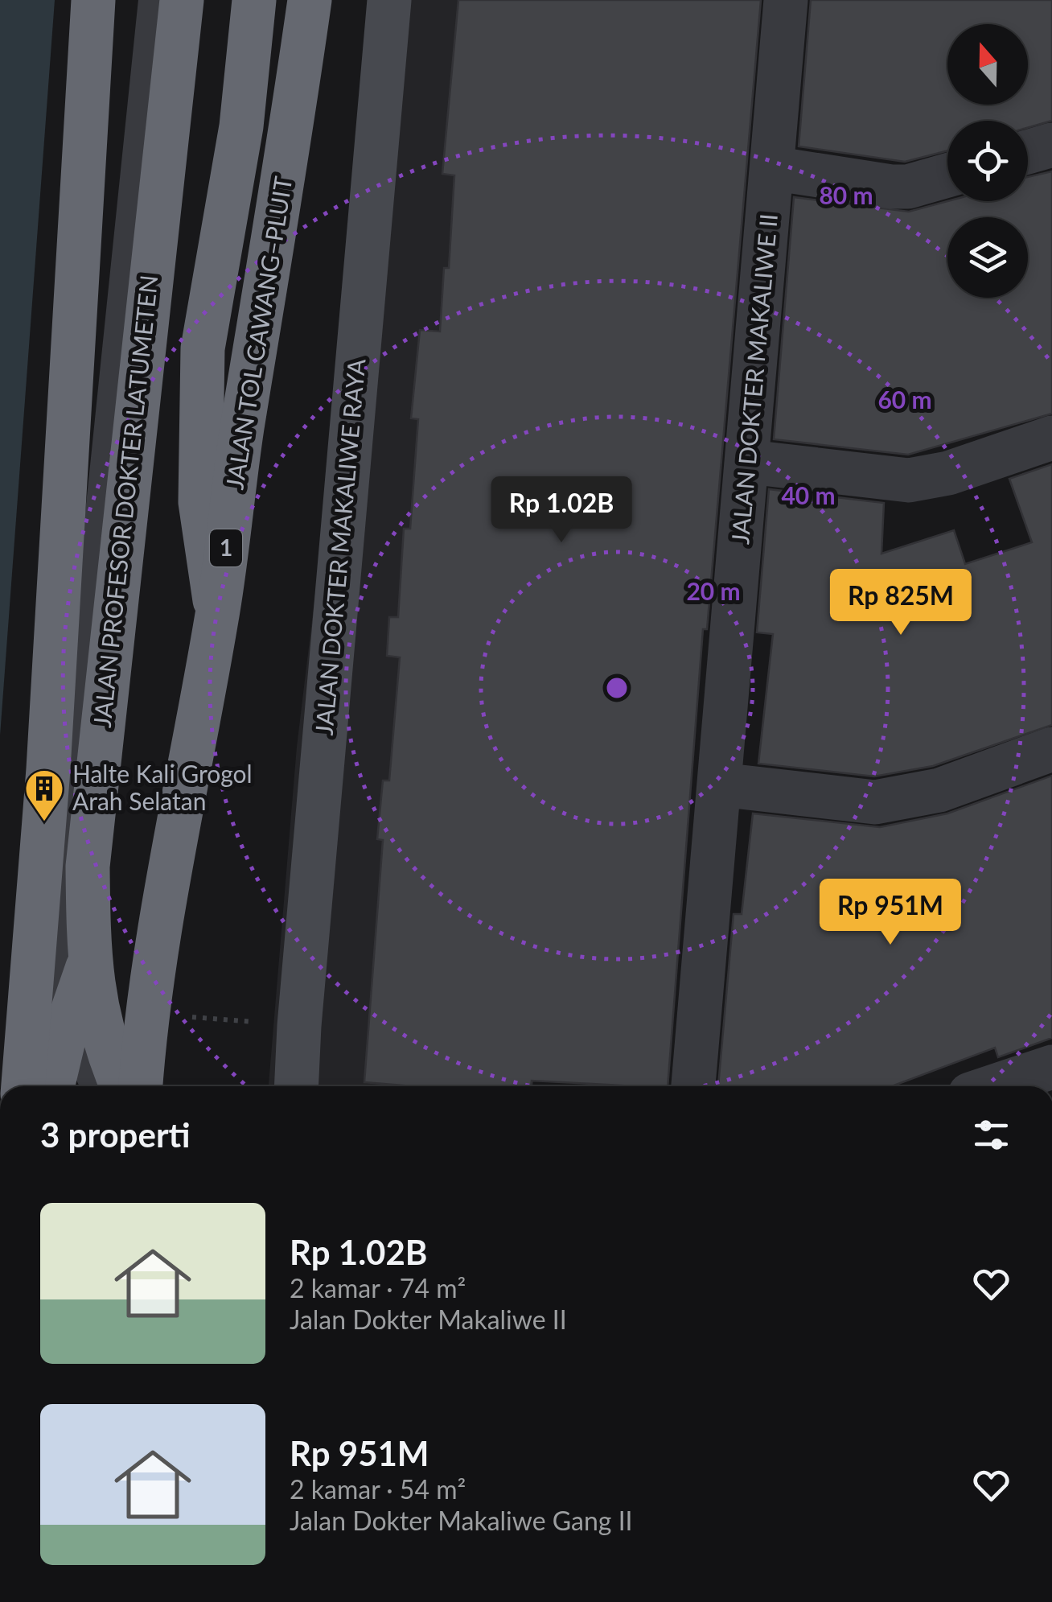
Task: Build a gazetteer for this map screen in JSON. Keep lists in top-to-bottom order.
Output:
{
  "streets": {
    "highway": ["JALAN TOL CAWANG–PLUIT", "JALAN PROFESOR DOKTER LATUMETEN", "1"],
    "street": ["JALAN DOKTER MAKALIWE II", "JALAN DOKTER MAKALIWE RAYA"]
  },
  "places": {
    "building": ["Halte Kali Grogol Arah Selatan"]
  },
  "north": "top",
  "page": {
    "price": ["Rp 1.02B", "Rp 825M", "Rp 951M"],
    "heading": "3 properti",
    "list": [
      {
        "name": "Rp 1.02B",
        "note": "2 kamar · 74 m² · Jalan Dokter Makaliwe II"
      },
      {
        "name": "Rp 951M",
        "note": "2 kamar · 54 m² · Jalan Dokter Makaliwe Gang II"
      }
    ]
  },
  "rings": [
    "80 m",
    "60 m",
    "40 m",
    "20 m"
  ]
}
